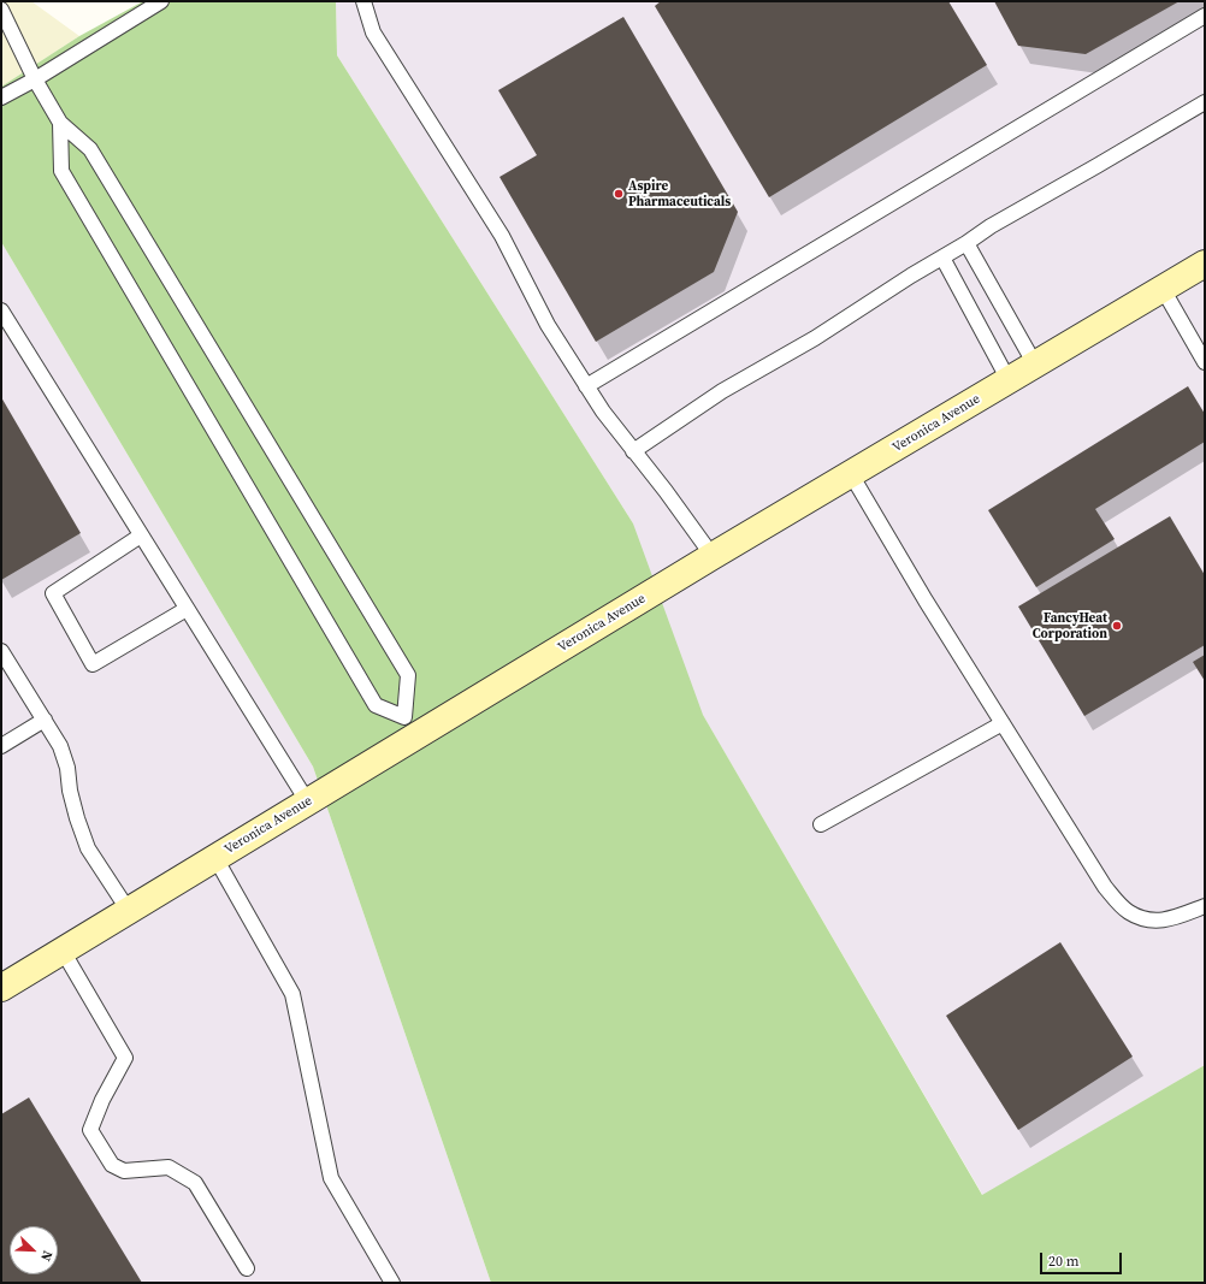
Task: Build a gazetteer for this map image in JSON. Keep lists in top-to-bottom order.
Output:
{
  "streets": {
    "street": ["Veronica Avenue"]
  },
  "places": ["Aspire Pharmaceuticals", "FancyHeat Corporation"],
  "scale_bar": "20 m",
  "north": "bottom right"
}
